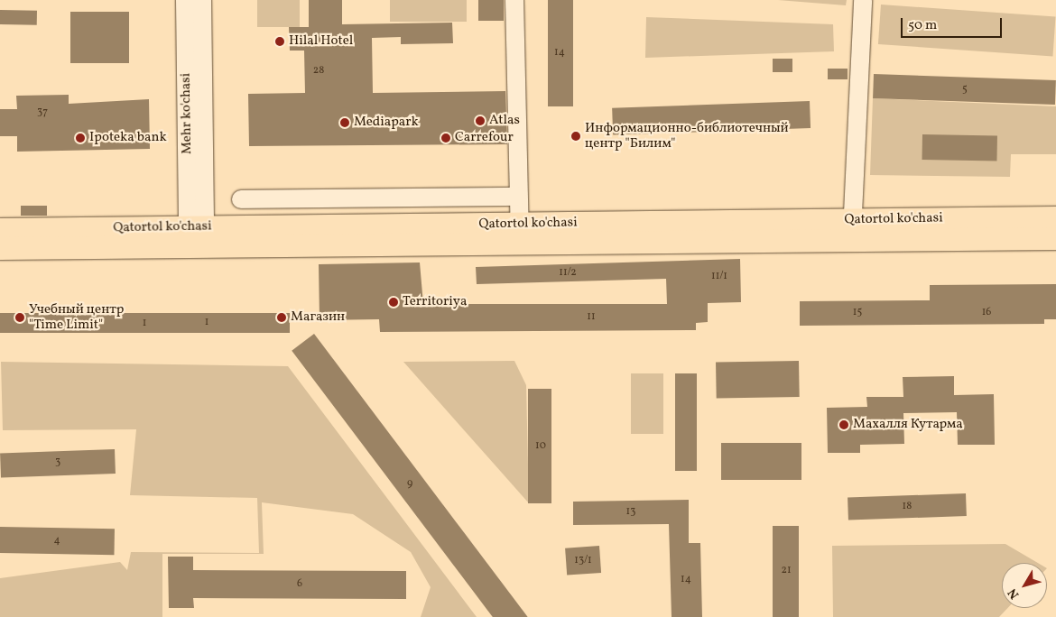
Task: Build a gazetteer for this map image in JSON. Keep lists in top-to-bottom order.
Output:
{
  "streets": {
    "main road": ["Qatortol ko'chasi"],
    "street": ["Mehr ko'chasi"]
  },
  "crossings": [
    ["Mehr ko'chasi", "Qatortol ko'chasi"]
  ],
  "places": [
    "Hilal Hotel",
    "Atlas",
    "Mediapark",
    "Информационно-библиотечный центр \"Билим\"",
    "Ipoteka bank",
    "Carrefour",
    "Territoriya",
    "Учебный центр \"Time Limit\"",
    "Магазин",
    "Махалля Кутарма"
  ],
  "house_numbers": [
    "14",
    "28",
    "5",
    "37",
    "11/2",
    "11/1",
    "15",
    "16",
    "11",
    "1",
    "1",
    "10",
    "3",
    "9",
    "18",
    "13",
    "4",
    "13/1",
    "21",
    "14",
    "6"
  ],
  "scale_bar": "50 m",
  "north": "bottom left"
}
